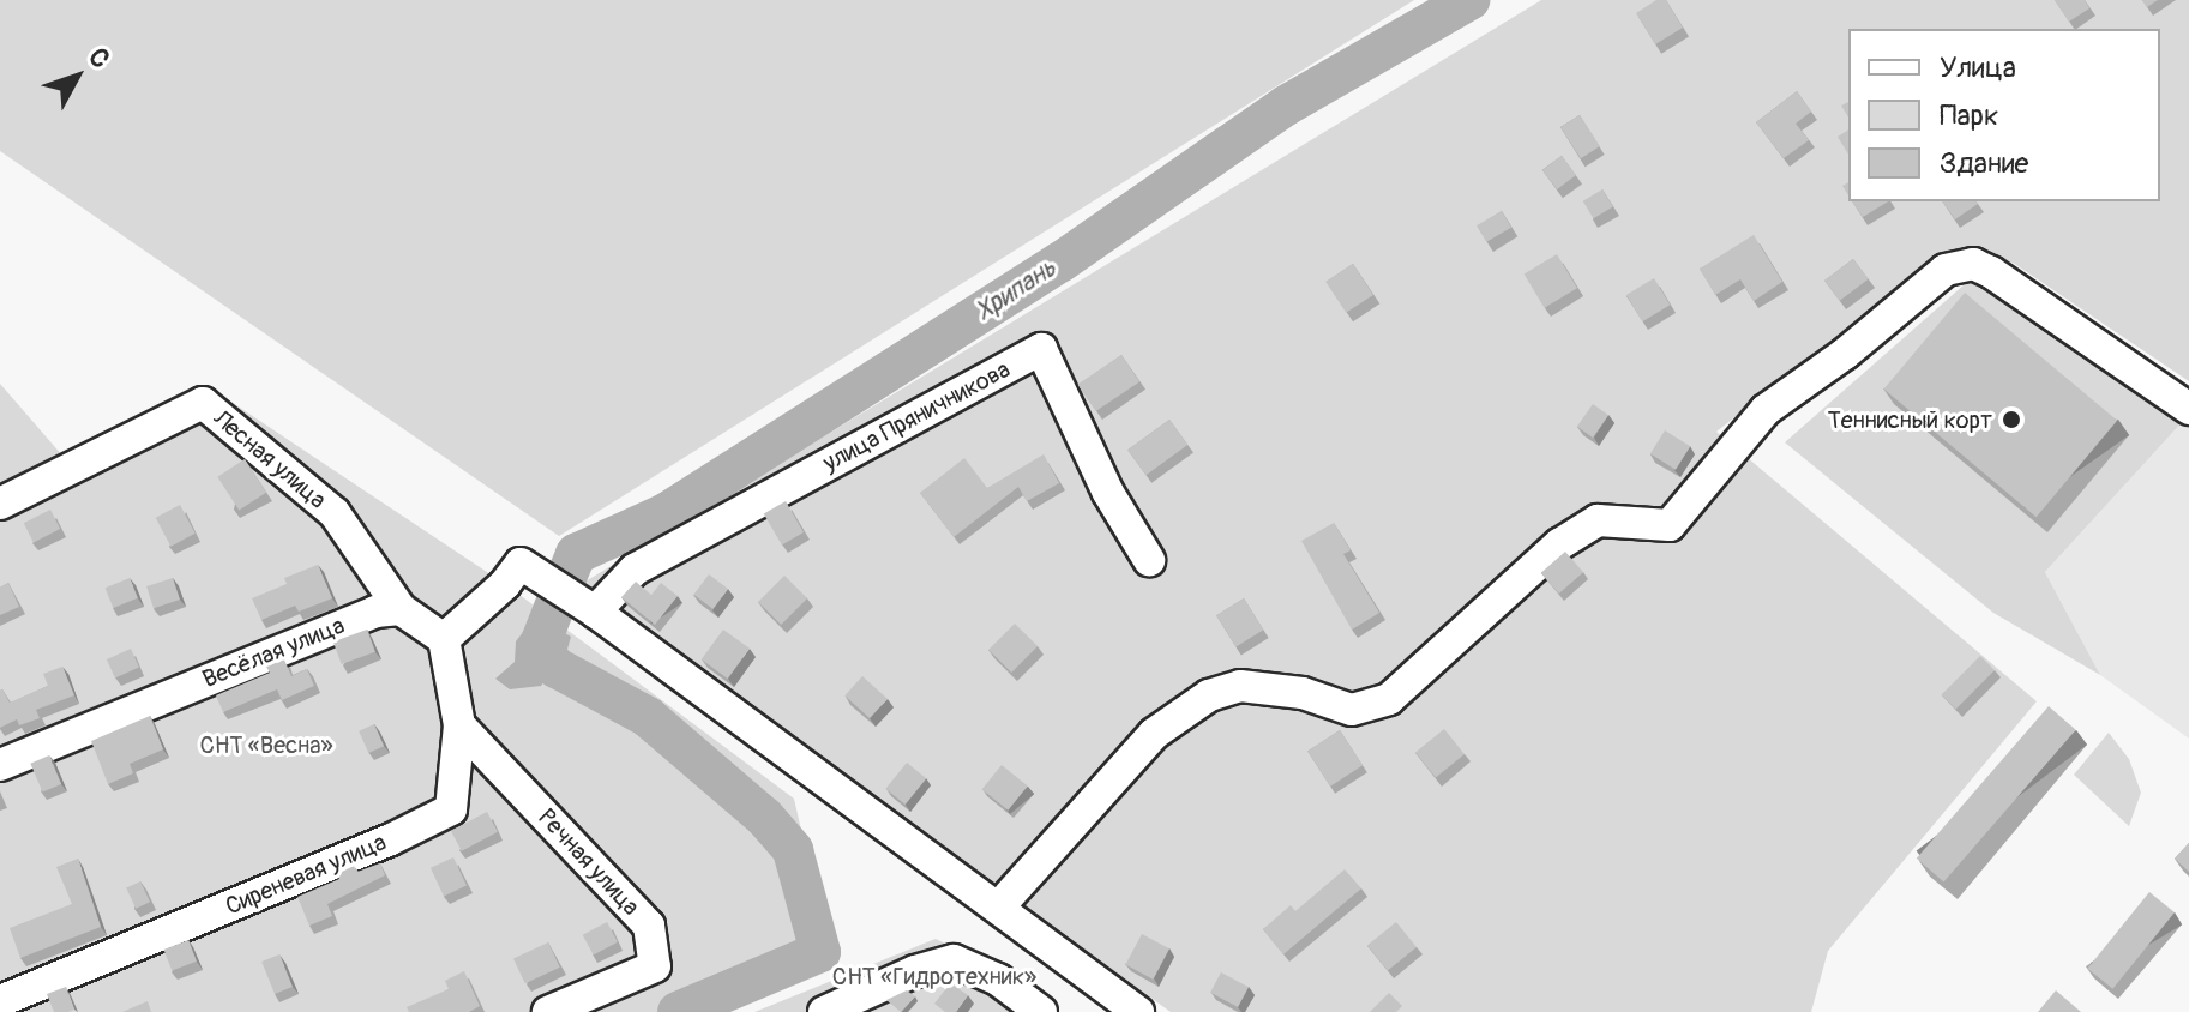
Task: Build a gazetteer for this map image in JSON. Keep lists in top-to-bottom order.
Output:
{
  "streets": {
    "street": [
      "улица Пряничникова",
      "Лесная улица",
      "Весёлая улица",
      "Речная улица",
      "Сиреневая улица"
    ]
  },
  "crossings": [
    ["Лесная улица", "Весёлая улица"],
    ["Речная улица", "Сиреневая улица"]
  ],
  "water": ["Хрипань"],
  "parks": ["СНТ «Весна»", "СНТ «Гидротехник»"],
  "places": ["Теннисный корт"],
  "legend": ["Улица", "Парк", "Здание"],
  "north": "top right"
}
